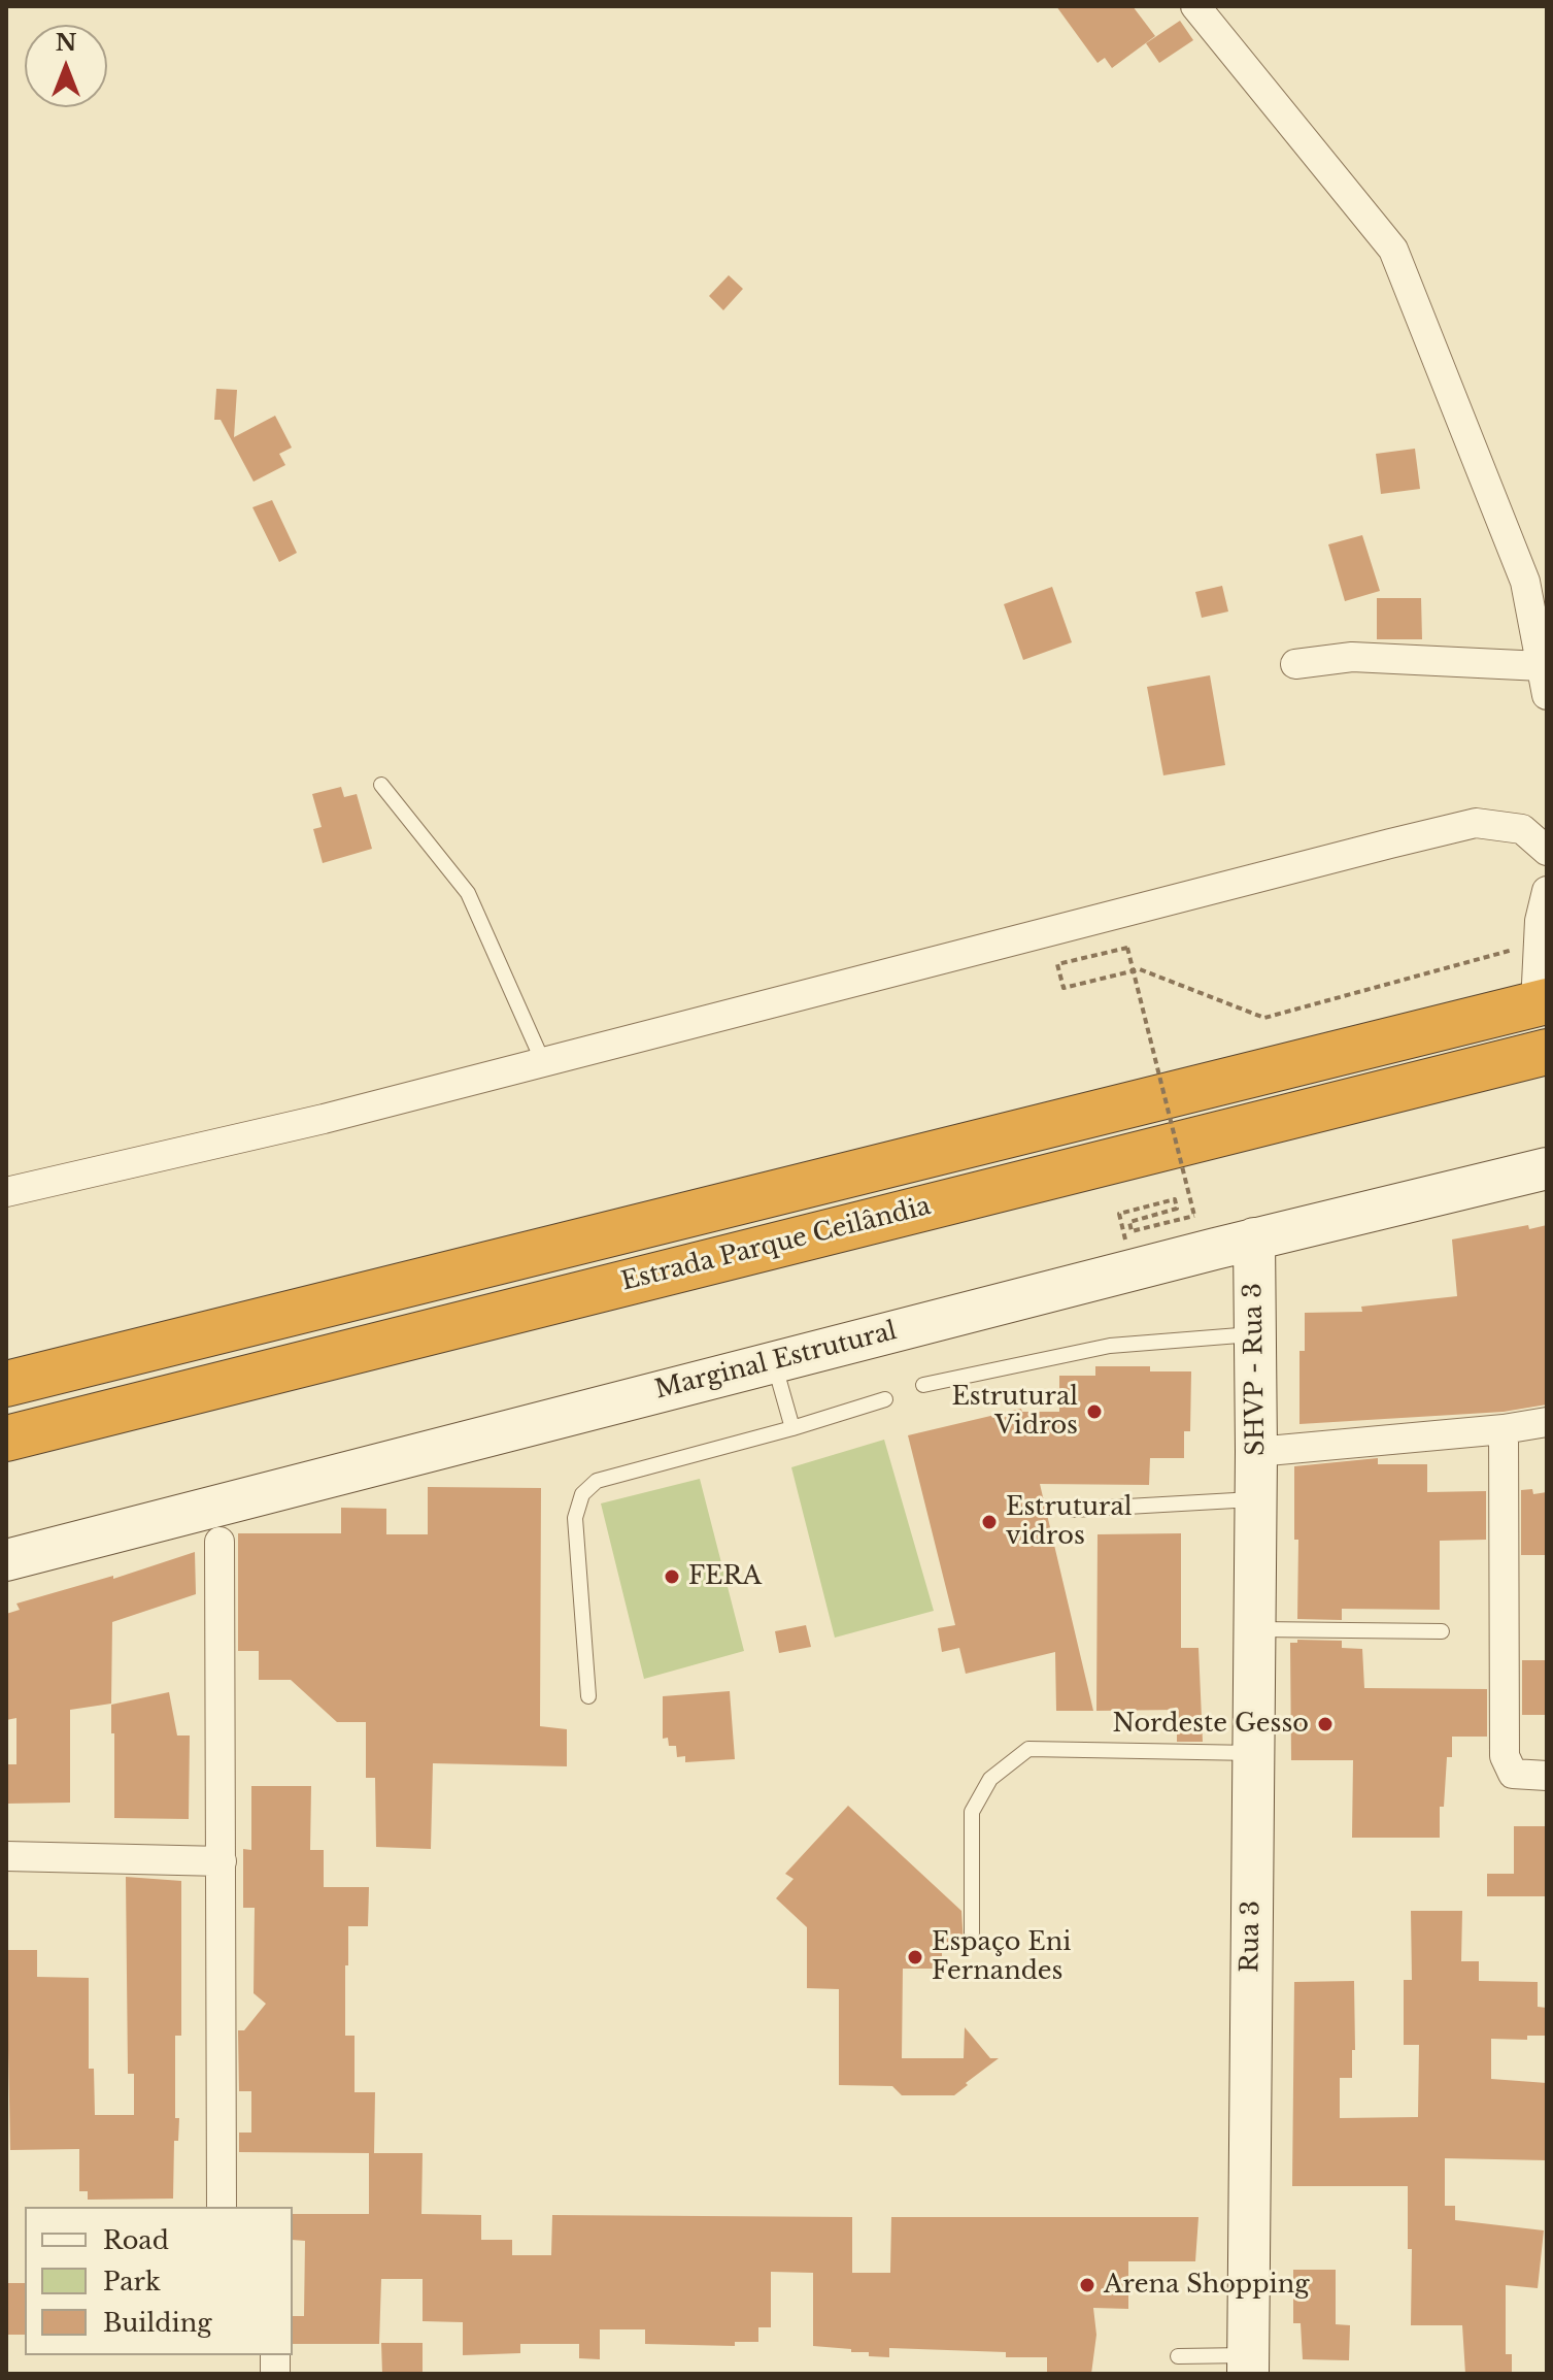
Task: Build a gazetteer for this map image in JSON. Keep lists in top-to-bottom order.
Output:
{
  "streets": {
    "highway": ["Estrada Parque Ceilândia"],
    "main road": ["Marginal Estrutural", "SHVP - Rua 3", "Rua 3"]
  },
  "crossings": [
    ["Marginal Estrutural", "SHVP - Rua 3"],
    ["SHVP - Rua 3", "Rua 3"]
  ],
  "places": [
    "Estrutural Vidros",
    "Estrutural vidros",
    "FERA",
    "Nordeste Gesso",
    "Espaço Eni Fernandes",
    "Arena Shopping"
  ],
  "legend": ["Road", "Park", "Building"],
  "north": "top"
}
